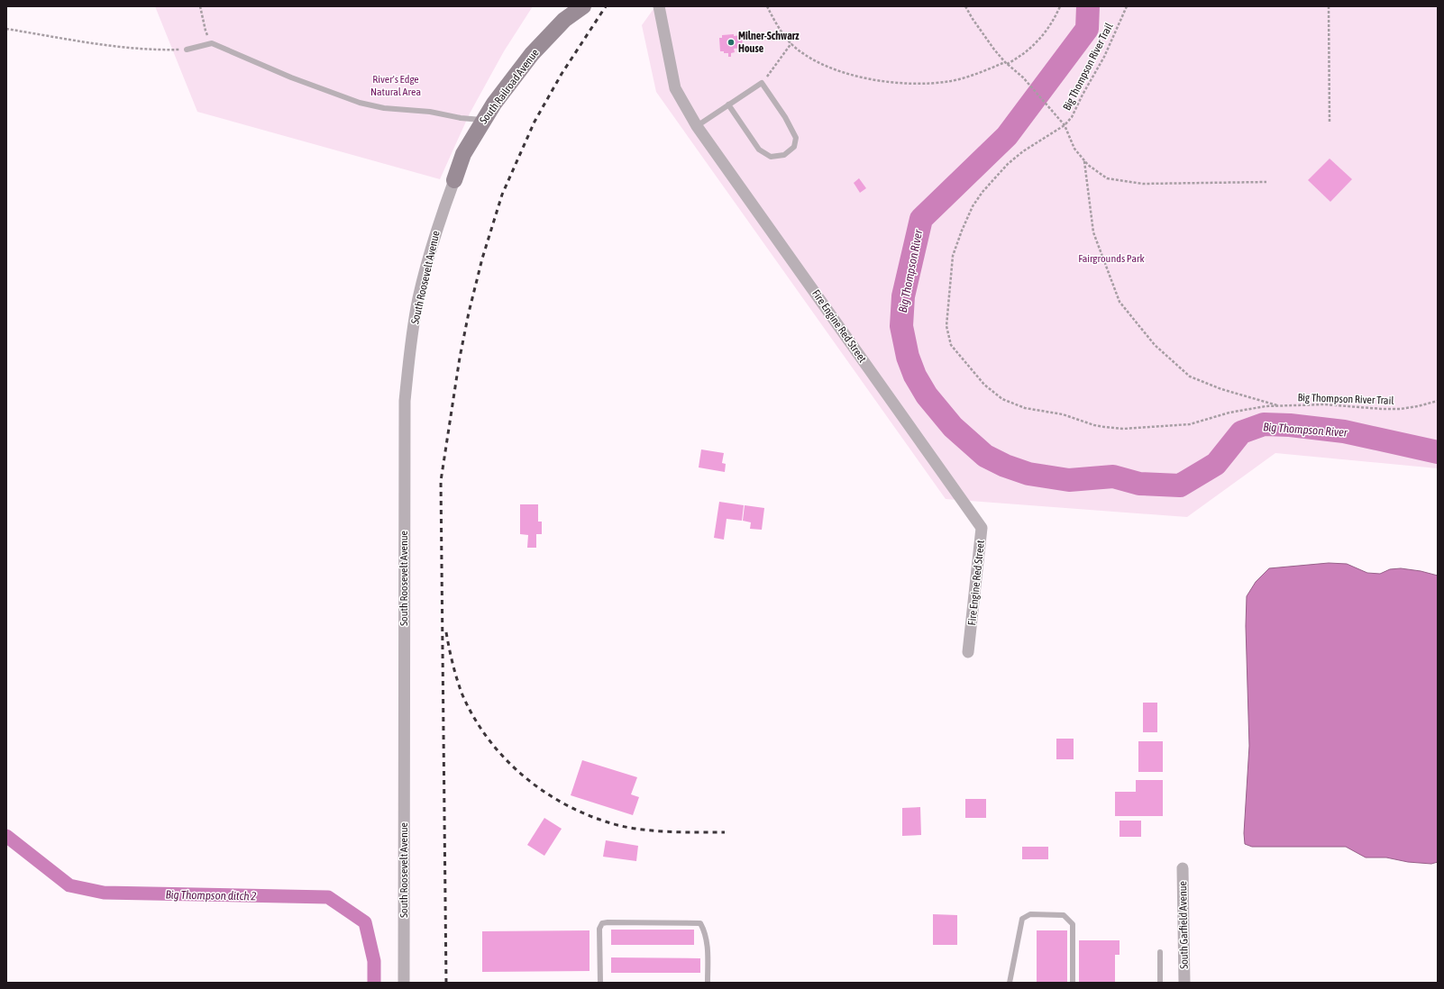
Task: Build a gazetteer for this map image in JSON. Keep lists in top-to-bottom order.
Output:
{
  "streets": {
    "street": [
      "South Railroad Avenue",
      "South Roosevelt Avenue",
      "Fire Engine Red Street",
      "South Garfield Avenue"
    ],
    "path": ["Big Thompson River Trail"]
  },
  "crossings": [
    ["South Railroad Avenue", "South Roosevelt Avenue"]
  ],
  "water": ["Big Thompson River", "Big Thompson ditch 2"],
  "parks": ["River's Edge Natural Area", "Fairgrounds Park"],
  "places": ["Milner-Schwarz House"]
}
